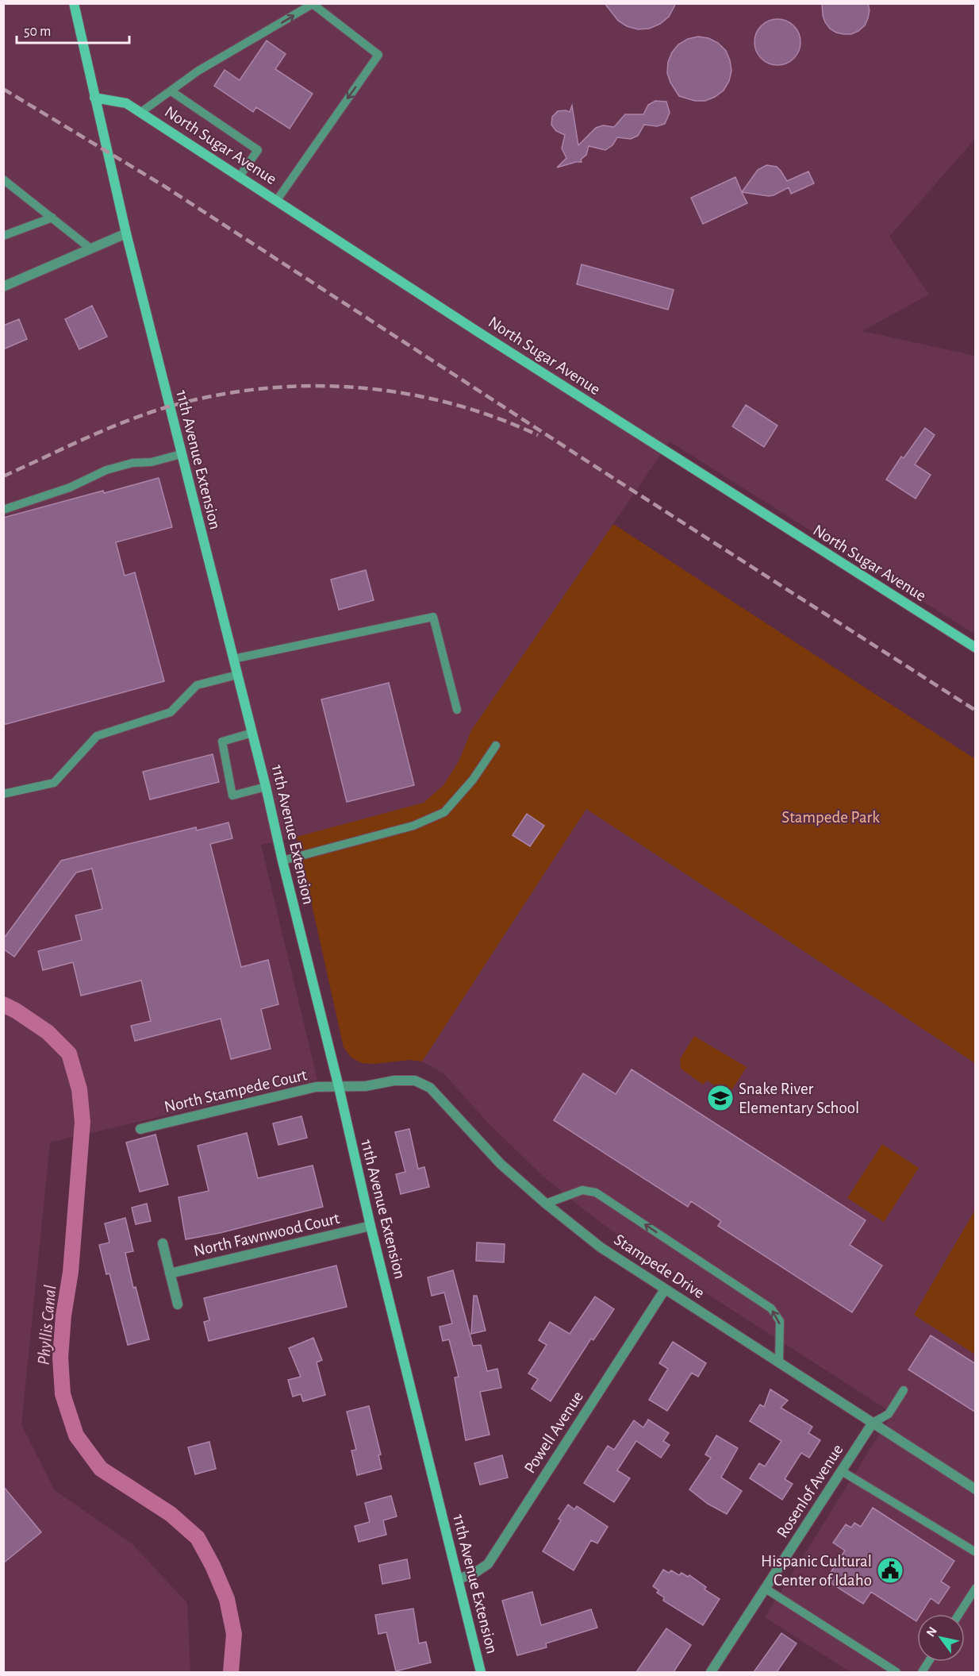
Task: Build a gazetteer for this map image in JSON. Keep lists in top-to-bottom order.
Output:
{
  "streets": {
    "street": [
      "North Sugar Avenue",
      "11th Avenue Extension",
      "North Stampede Court",
      "North Fawnwood Court",
      "Stampede Drive",
      "Powell Avenue",
      "Rosenlof Avenue"
    ]
  },
  "crossings": [
    ["North Sugar Avenue", "11th Avenue Extension"],
    ["11th Avenue Extension", "North Stampede Court"],
    ["11th Avenue Extension", "North Fawnwood Court"],
    ["11th Avenue Extension", "Stampede Drive"],
    ["11th Avenue Extension", "Powell Avenue"],
    ["North Stampede Court", "Stampede Drive"],
    ["Stampede Drive", "Powell Avenue"],
    ["Stampede Drive", "Rosenlof Avenue"]
  ],
  "water": ["Phyllis Canal"],
  "parks": ["Stampede Park"],
  "places": {
    "school or university": ["Snake River Elementary School"],
    "public building": ["Hispanic Cultural Center of Idaho"]
  },
  "scale_bar": "50 m",
  "north": "top left"
}
